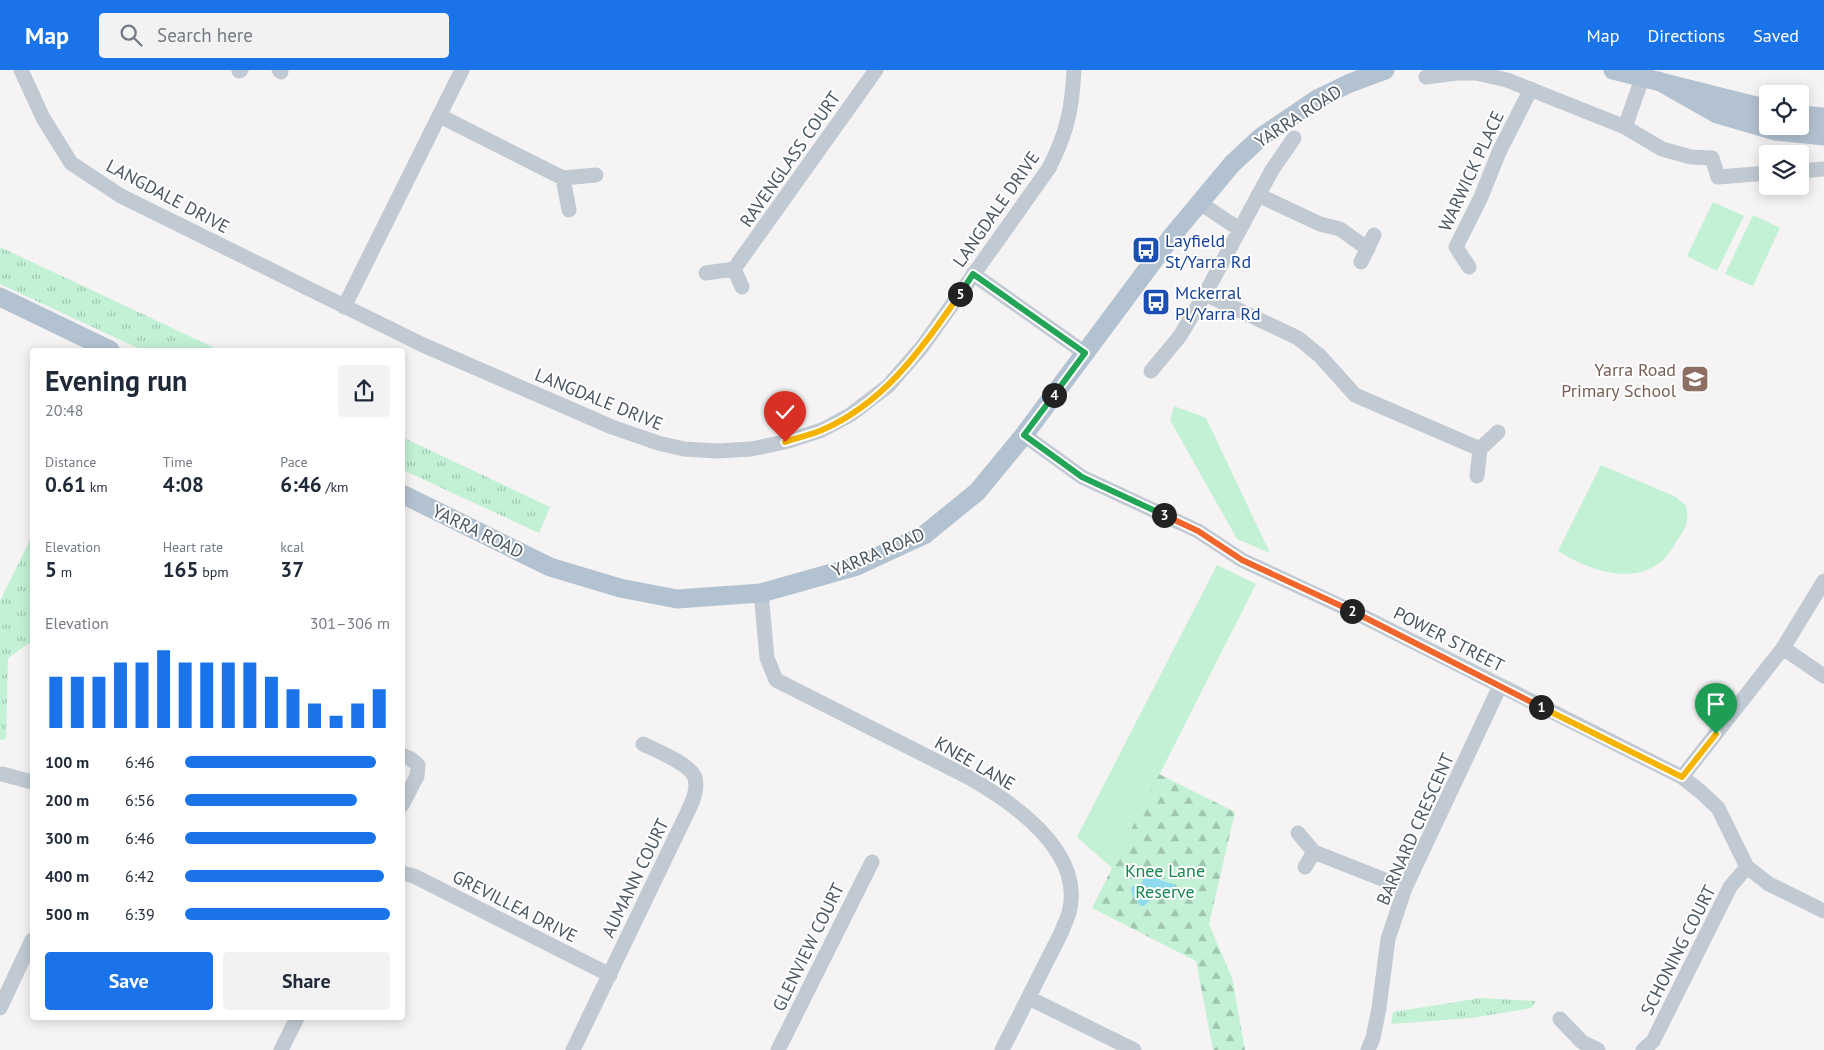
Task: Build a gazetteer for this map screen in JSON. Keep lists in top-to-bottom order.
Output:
{
  "streets": {
    "main road": ["YARRA ROAD"],
    "street": [
      "RAVENGLASS COURT",
      "WARWICK PLACE",
      "LANGDALE DRIVE",
      "POWER STREET",
      "KNEE LANE",
      "BARNARD CRESCENT",
      "AUMANN COURT",
      "GREVILLEA DRIVE",
      "GLENVIEW COURT",
      "SCHONING COURT"
    ]
  },
  "crossings": [
    ["YARRA ROAD", "POWER STREET"],
    ["YARRA ROAD", "KNEE LANE"],
    ["POWER STREET", "BARNARD CRESCENT"],
    ["POWER STREET", "SCHONING COURT"],
    ["AUMANN COURT", "GREVILLEA DRIVE"]
  ],
  "parks": ["Knee Lane Reserve"],
  "places": {
    "bus stop": ["Layfield St/Yarra Rd", "Mckerral Pl/Yarra Rd"],
    "school or university": ["Yarra Road Primary School"]
  },
  "page": {
    "header": "Map",
    "search": "Search here",
    "nav": ["Map", "Directions", "Saved"],
    "pins": [
      "5",
      "4",
      "3",
      "2",
      "1"
    ],
    "heading": ["Evening run", "20:48"],
    "stats": [
      ["Distance", "0.61 km"],
      ["Time", "4:08"],
      ["Pace", "6:46 /km"],
      ["Elevation", "5 m"],
      ["Heart rate", "165 bpm"],
      ["kcal", "37"]
    ],
    "chart": ["Elevation", "301–306 m"],
    "list": [
      {
        "name": "100 m",
        "note": "6:46"
      },
      {
        "name": "200 m",
        "note": "6:56"
      },
      {
        "name": "300 m",
        "note": "6:46"
      },
      {
        "name": "400 m",
        "note": "6:42"
      },
      {
        "name": "500 m",
        "note": "6:39"
      }
    ],
    "buttons": ["Save", "Share"]
  }
}
